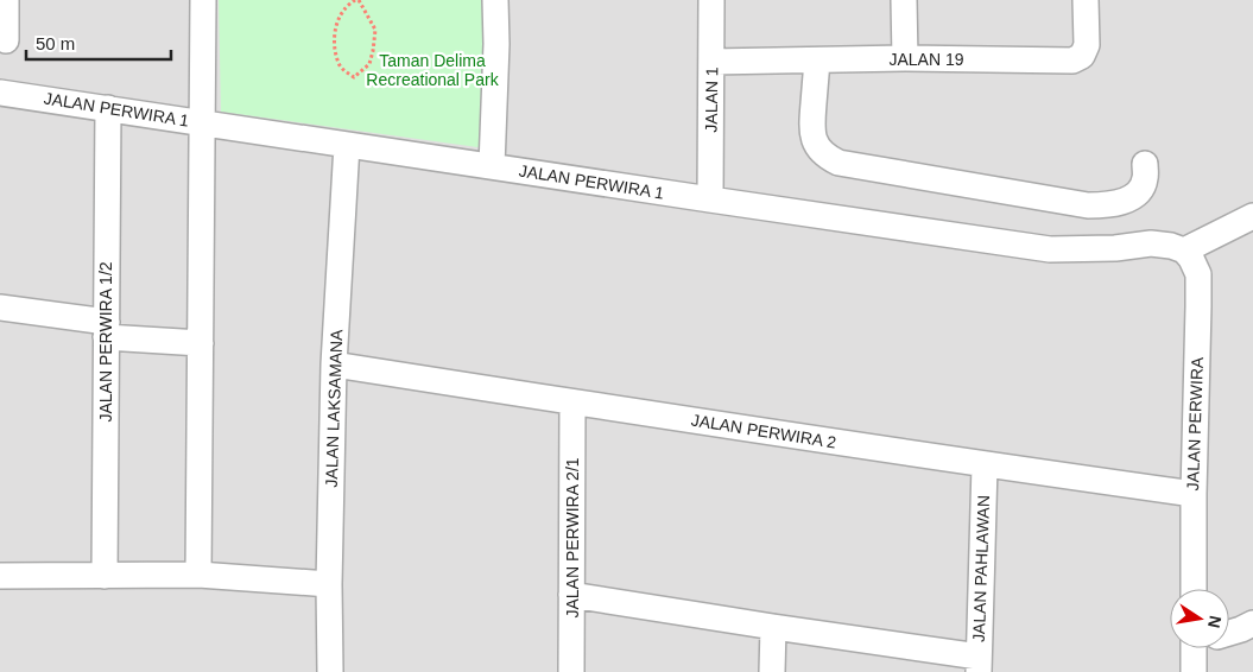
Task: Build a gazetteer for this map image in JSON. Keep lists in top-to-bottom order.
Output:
{
  "streets": {
    "street": [
      "JALAN 19",
      "JALAN 1",
      "JALAN PERWIRA 1",
      "JALAN PERWIRA 1/2",
      "JALAN LAKSAMANA",
      "JALAN PERWIRA",
      "JALAN PERWIRA 2",
      "JALAN PERWIRA 2/1",
      "JALAN PAHLAWAN"
    ]
  },
  "crossings": [
    ["JALAN 19", "JALAN 1"],
    ["JALAN 1", "JALAN PERWIRA 1"],
    ["JALAN PERWIRA 1", "JALAN PERWIRA 1/2"],
    ["JALAN PERWIRA 1", "JALAN LAKSAMANA"],
    ["JALAN PERWIRA 1", "JALAN PERWIRA"],
    ["JALAN LAKSAMANA", "JALAN PERWIRA 2"],
    ["JALAN PERWIRA", "JALAN PERWIRA 2"],
    ["JALAN PERWIRA 2", "JALAN PERWIRA 2/1"],
    ["JALAN PERWIRA 2", "JALAN PAHLAWAN"]
  ],
  "parks": ["Taman Delima Recreational Park"],
  "scale_bar": "50 m",
  "north": "right"
}
